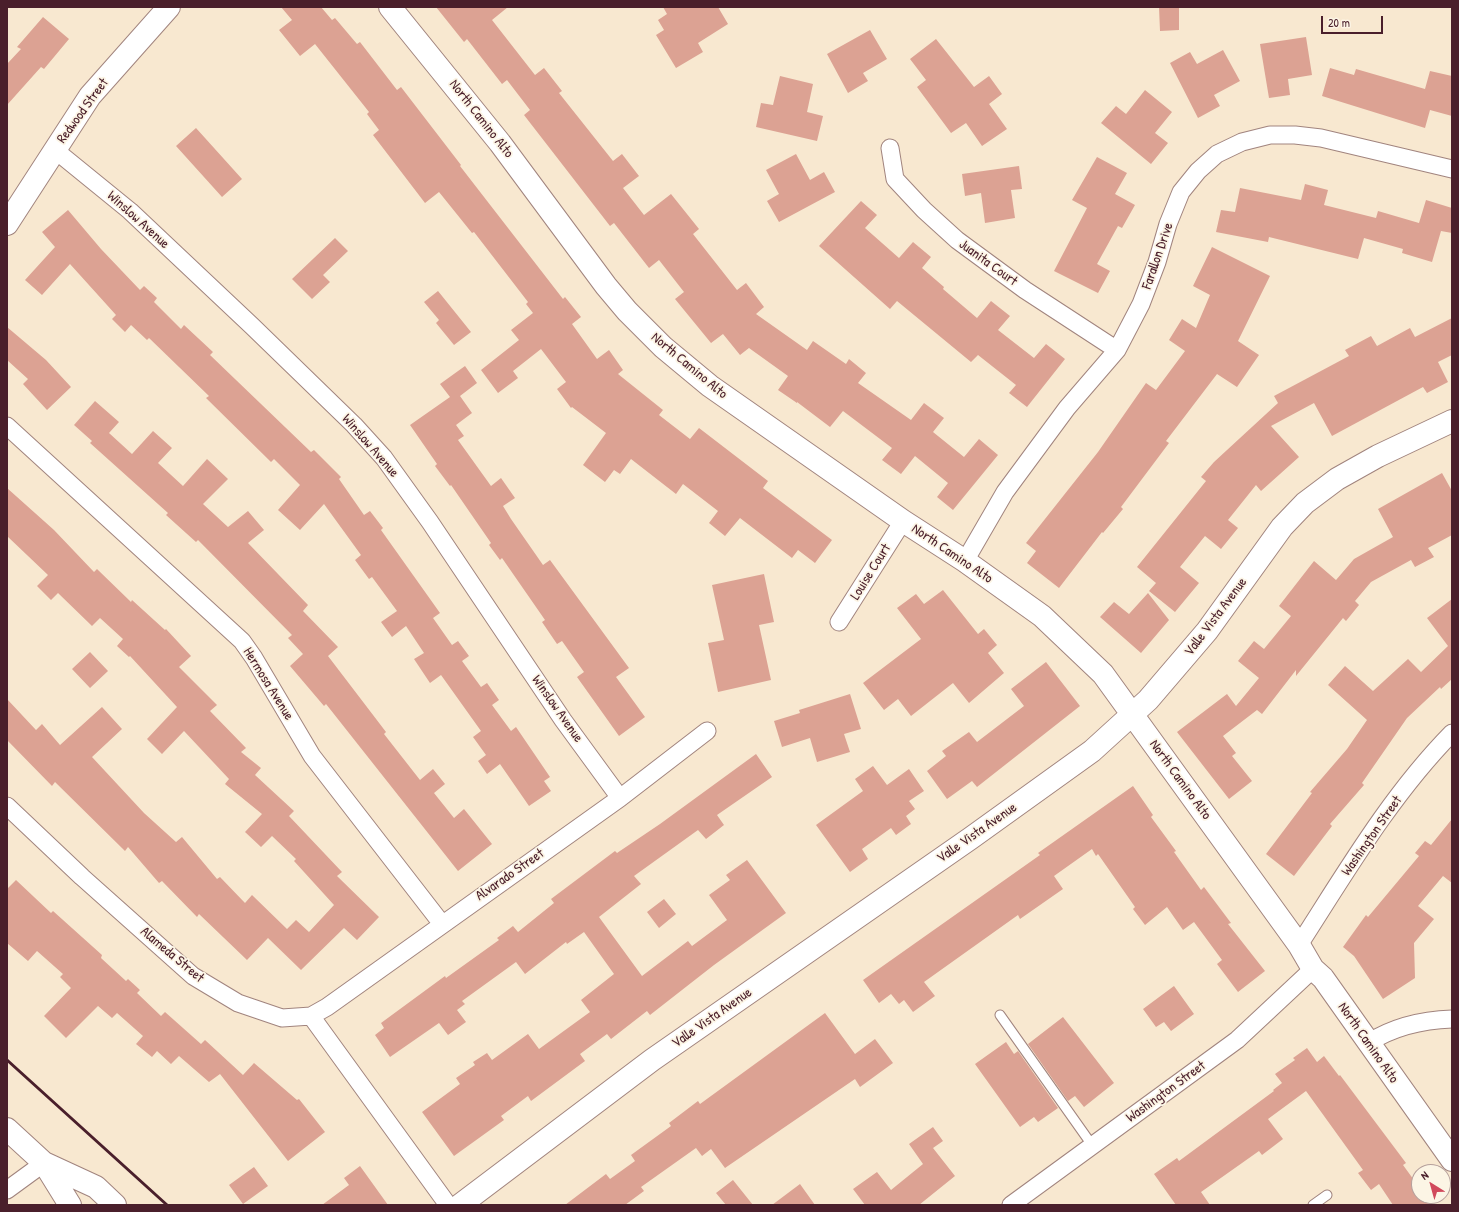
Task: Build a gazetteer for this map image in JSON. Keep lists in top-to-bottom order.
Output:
{
  "streets": {
    "street": [
      "Redwood Street",
      "North Camino Alto",
      "Winslow Avenue",
      "Farallon Drive",
      "Juanita Court",
      "Louise Court",
      "Valle Vista Avenue",
      "Hermosa Avenue",
      "Washington Street",
      "Alvarado Street",
      "Alameda Street"
    ]
  },
  "crossings": [
    ["Redwood Street", "Winslow Avenue"],
    ["North Camino Alto", "Farallon Drive"],
    ["North Camino Alto", "Louise Court"],
    ["North Camino Alto", "Valle Vista Avenue"],
    ["North Camino Alto", "Washington Street"],
    ["Winslow Avenue", "Alvarado Street"],
    ["Farallon Drive", "Juanita Court"],
    ["Hermosa Avenue", "Alvarado Street"],
    ["Alvarado Street", "Alameda Street"]
  ],
  "scale_bar": "20 m",
  "north": "top left"
}
